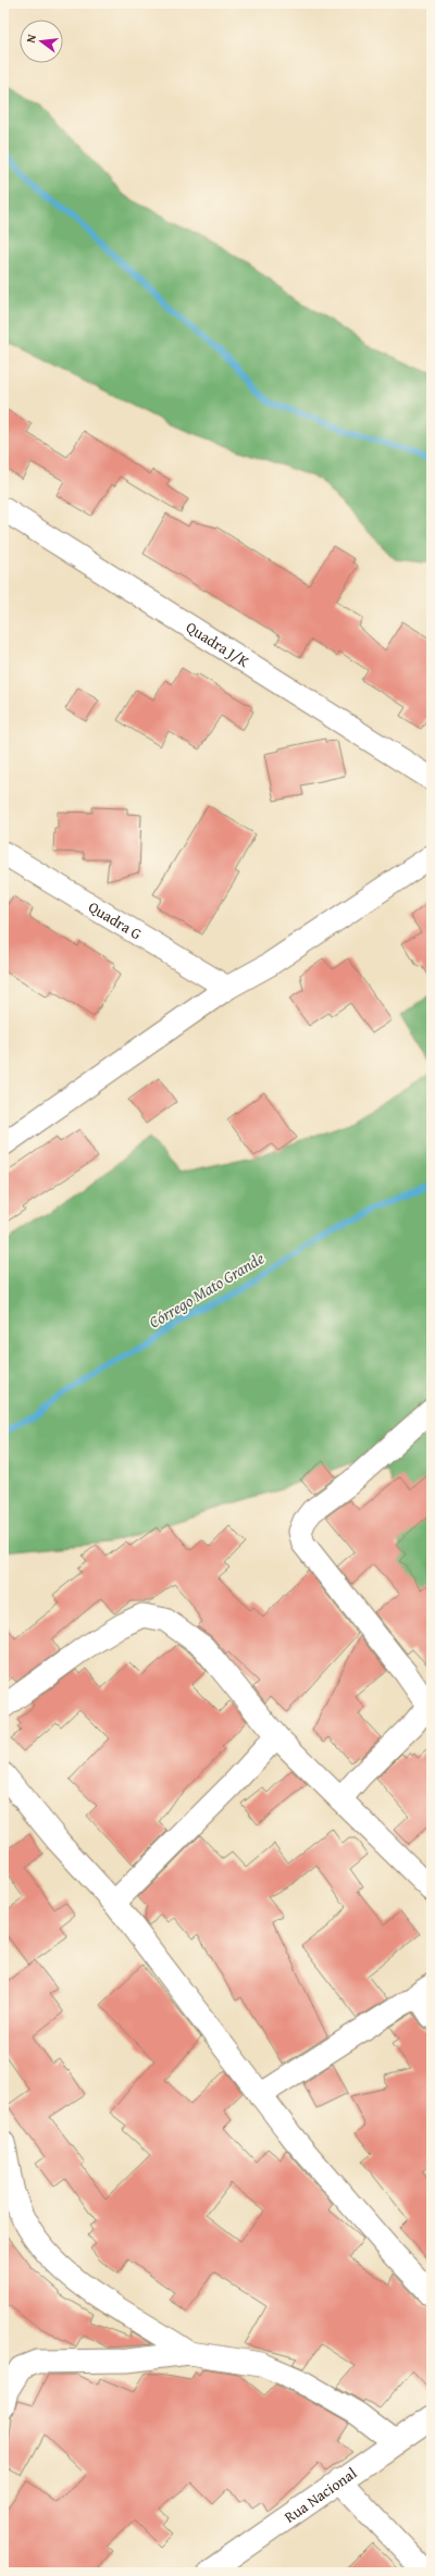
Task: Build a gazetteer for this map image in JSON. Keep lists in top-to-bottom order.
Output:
{
  "streets": {
    "street": ["Quadra J/K", "Quadra G", "Rua Nacional"]
  },
  "water": ["Córrego Mato Grande"],
  "north": "left"
}
